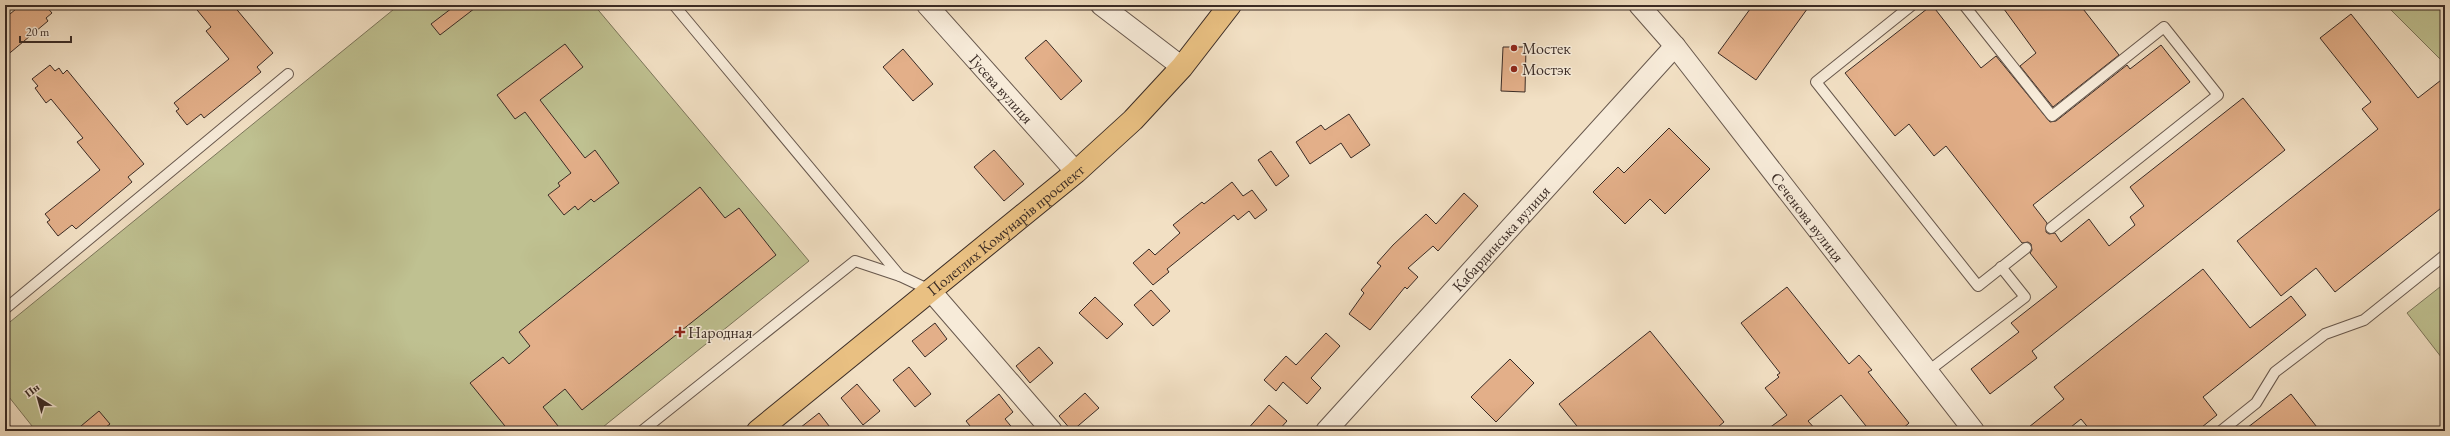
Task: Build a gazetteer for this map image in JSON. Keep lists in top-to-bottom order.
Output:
{
  "streets": {
    "main road": ["Полеглих Комунарів проспект"],
    "street": ["Гусєва вулиця", "Сєченова вулиця", "Кабардинська вулиця"]
  },
  "crossings": [
    ["Гусєва вулиця", "Полеглих Комунарів проспект"],
    ["Сєченова вулиця", "Кабардинська вулиця"]
  ],
  "places": {
    "other": ["Мостек", "Мостэк"],
    "health": ["Народная"]
  },
  "scale_bar": "20 m",
  "north": "top left"
}
